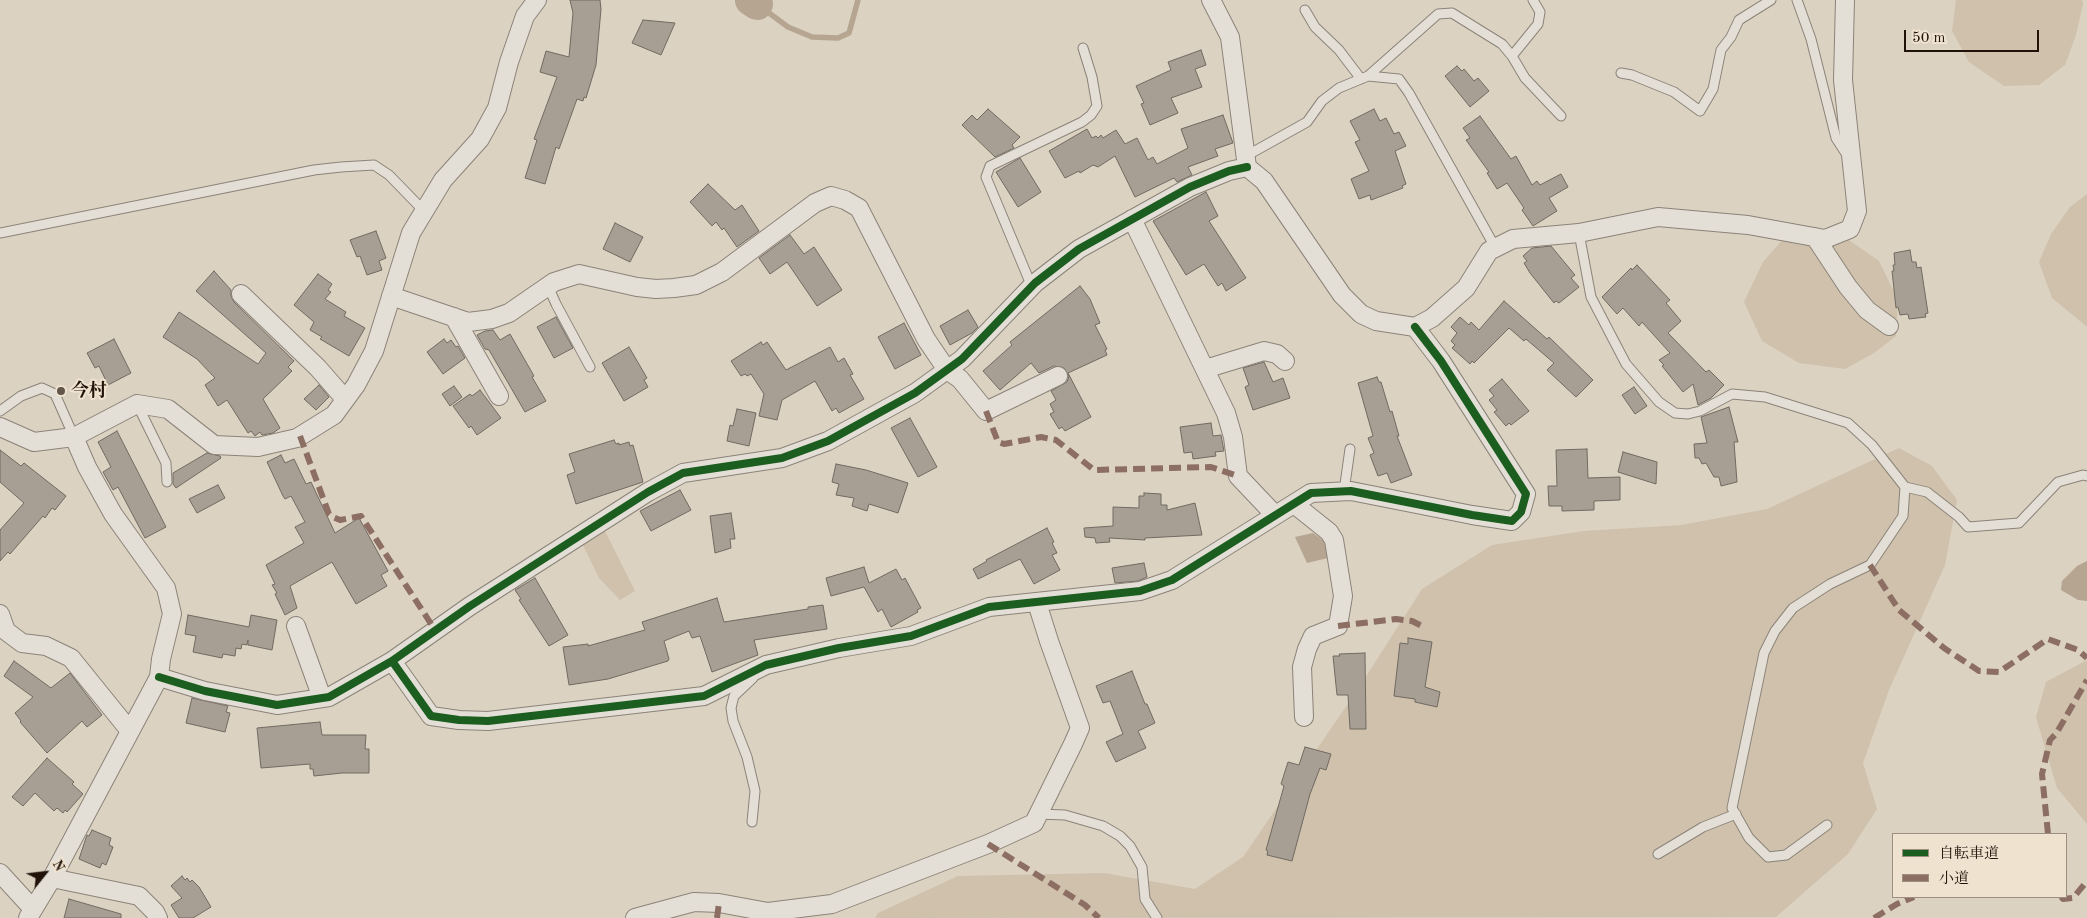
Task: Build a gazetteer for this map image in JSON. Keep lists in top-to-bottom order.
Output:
{
  "places": ["今村"],
  "legend": ["自転車道", "小道"],
  "scale_bar": "50 m",
  "north": "top right"
}
